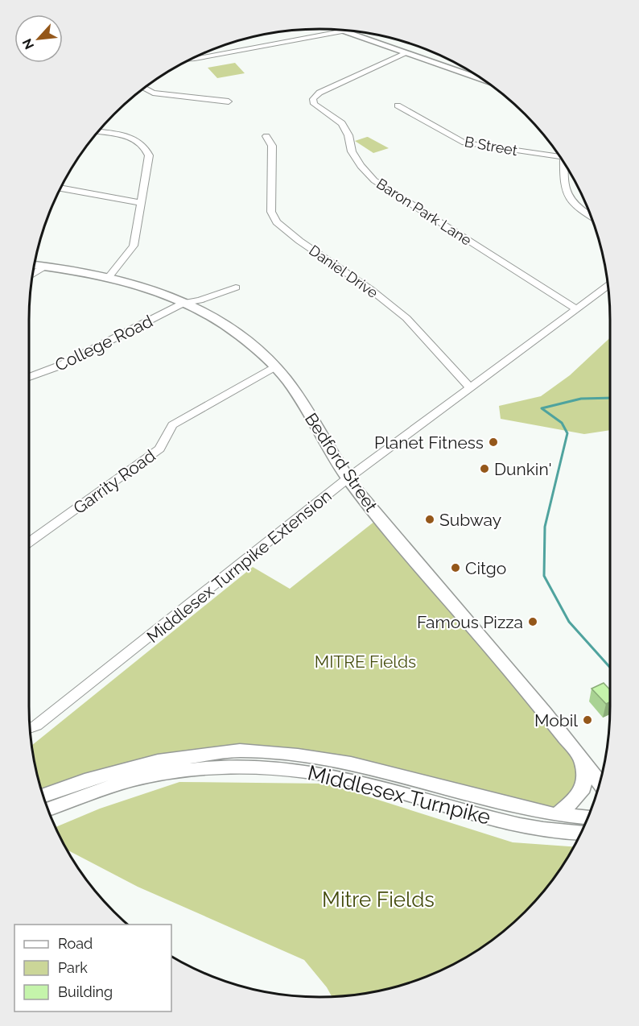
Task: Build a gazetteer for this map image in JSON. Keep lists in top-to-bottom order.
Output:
{
  "streets": {
    "main road": ["Bedford Street", "Middlesex Turnpike"],
    "street": [
      "B Street",
      "Baron Park Lane",
      "Daniel Drive",
      "College Road",
      "Garrity Road",
      "Middlesex Turnpike Extension"
    ]
  },
  "crossings": [
    ["Baron Park Lane", "Middlesex Turnpike Extension"],
    ["Daniel Drive", "Middlesex Turnpike Extension"],
    ["College Road", "Bedford Street"],
    ["Bedford Street", "Garrity Road"],
    ["Bedford Street", "Middlesex Turnpike Extension"]
  ],
  "parks": ["MITRE Fields", "Mitre Fields"],
  "places": [
    "Planet Fitness",
    "Dunkin'",
    "Subway",
    "Citgo",
    "Famous Pizza",
    "Mobil"
  ],
  "legend": ["Road", "Park", "Building"],
  "north": "bottom left"
}
